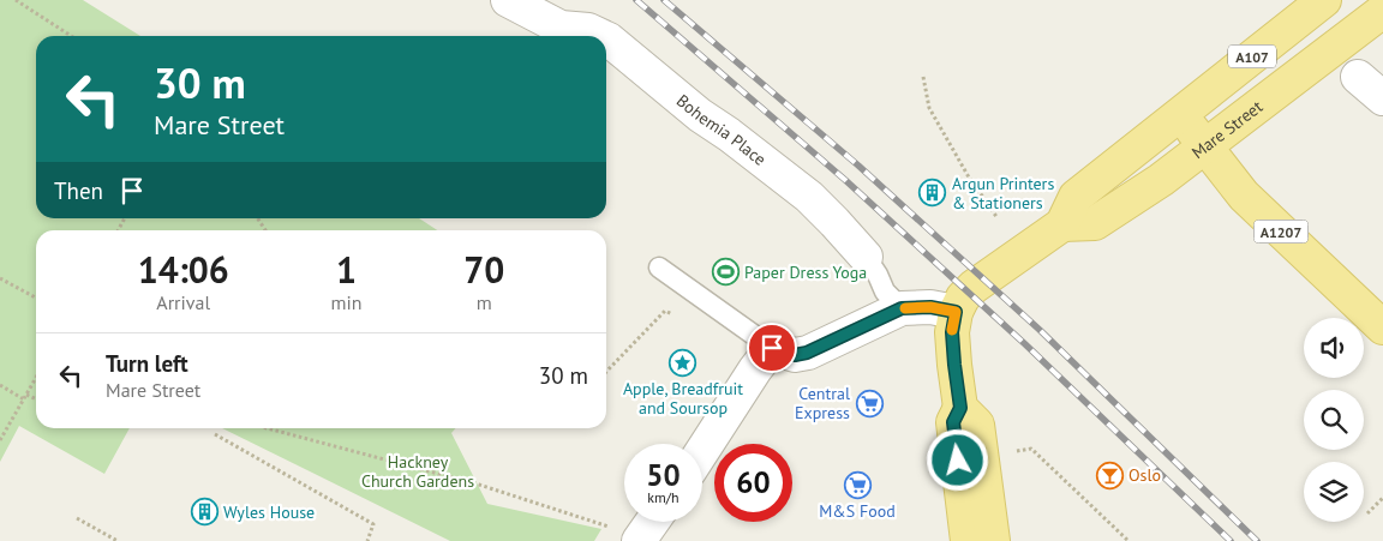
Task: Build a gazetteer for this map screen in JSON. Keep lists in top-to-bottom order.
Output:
{
  "streets": {
    "main road": ["A107", "Mare Street", "A1207"],
    "street": ["Bohemia Place"]
  },
  "crossings": [
    ["A107", "Mare Street"],
    ["A107", "A1207"],
    ["Mare Street", "A1207"]
  ],
  "parks": ["Hackney Church Gardens"],
  "places": {
    "building": ["Argun Printers & Stationers", "Wyles House"],
    "sports": ["Paper Dress Yoga"],
    "place": ["Apple, Breadfruit and Soursop"],
    "supermarket": ["Central Express", "M&S Food"],
    "bar": ["Oslo"]
  },
  "page": {
    "turn": ["30 m", "Mare Street"],
    "then": "Then",
    "eta": [
      "14:06",
      "Arrival",
      "1",
      "min",
      "70",
      "m"
    ],
    "list": [
      {
        "name": "Turn left",
        "note": "Mare Street",
        "value": "30 m"
      }
    ],
    "speed": "50 km/h",
    "limit": "60"
  }
}
